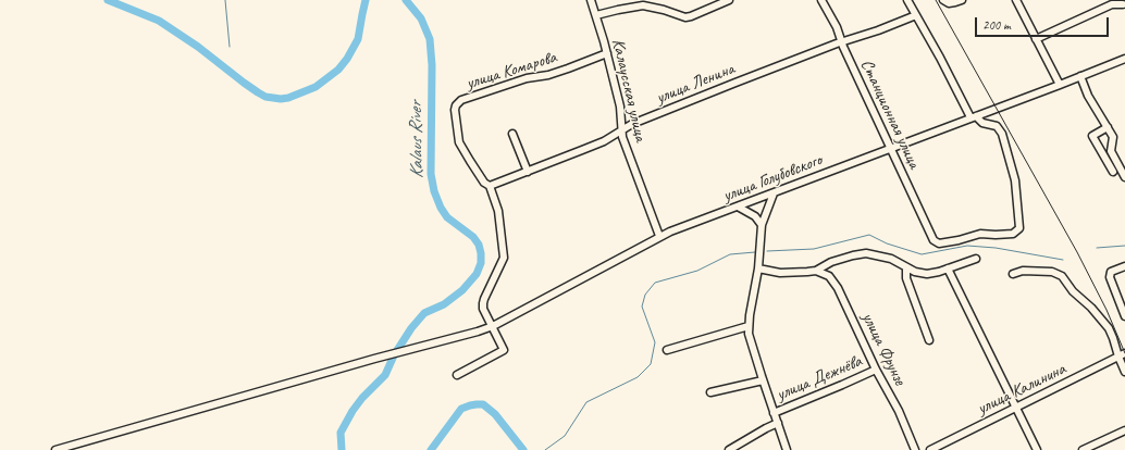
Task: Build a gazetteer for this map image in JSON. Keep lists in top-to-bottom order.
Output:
{
  "streets": {
    "street": [
      "улица Комарова",
      "улица Ленина",
      "Калаусская улица",
      "Станционная улица",
      "улица Голубовского",
      "улица Фрунзе",
      "улица Дежнёва",
      "улица Калинина"
    ]
  },
  "crossings": [
    ["улица Комарова", "улица Ленина"],
    ["улица Комарова", "Калаусская улица"],
    ["улица Комарова", "улица Голубовского"],
    ["улица Ленина", "Калаусская улица"],
    ["улица Ленина", "Станционная улица"],
    ["Калаусская улица", "улица Голубовского"],
    ["Станционная улица", "улица Голубовского"],
    ["улица Фрунзе", "улица Дежнёва"]
  ],
  "water": ["Kalaus River"],
  "scale_bar": "200 m"
}
